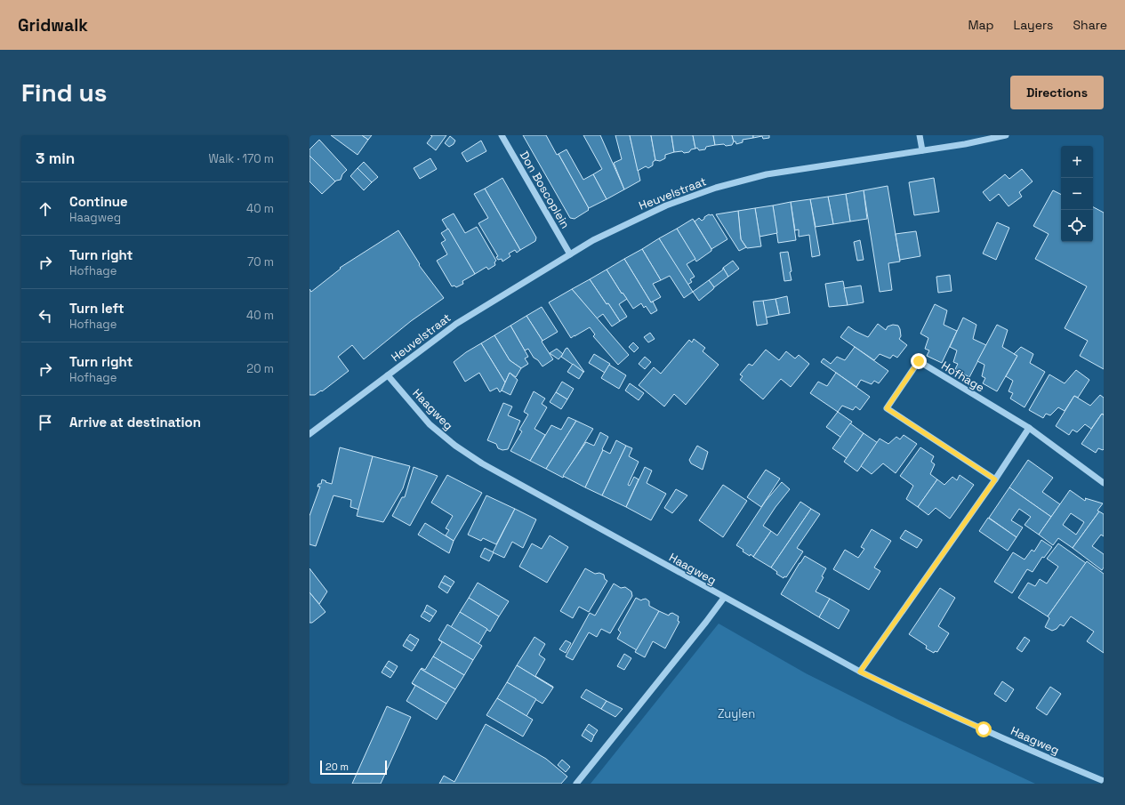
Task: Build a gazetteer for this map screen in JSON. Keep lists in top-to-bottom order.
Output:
{
  "streets": {
    "street": [
      "Don Boscoplein",
      "Heuvelstraat",
      "Hofhage",
      "Haagweg"
    ]
  },
  "crossings": [
    ["Don Boscoplein", "Heuvelstraat"],
    ["Heuvelstraat", "Haagweg"]
  ],
  "parks": ["Zuylen"],
  "scale_bar": "20 m",
  "page": {
    "header": "Gridwalk",
    "nav": ["Map", "Layers", "Share"],
    "buttons": "Directions",
    "title": "Find us",
    "heading": ["3 min", "Walk · 170 m"],
    "map_buttons": ["+", "−"],
    "list": [
      ["Continue", "Haagweg", "40 m"],
      ["Turn right", "Hofhage", "70 m"],
      ["Turn left", "Hofhage", "40 m"],
      ["Turn right", "Hofhage", "20 m"],
      "Arrive at destination"
    ],
    "scale": "20 m"
  }
}
